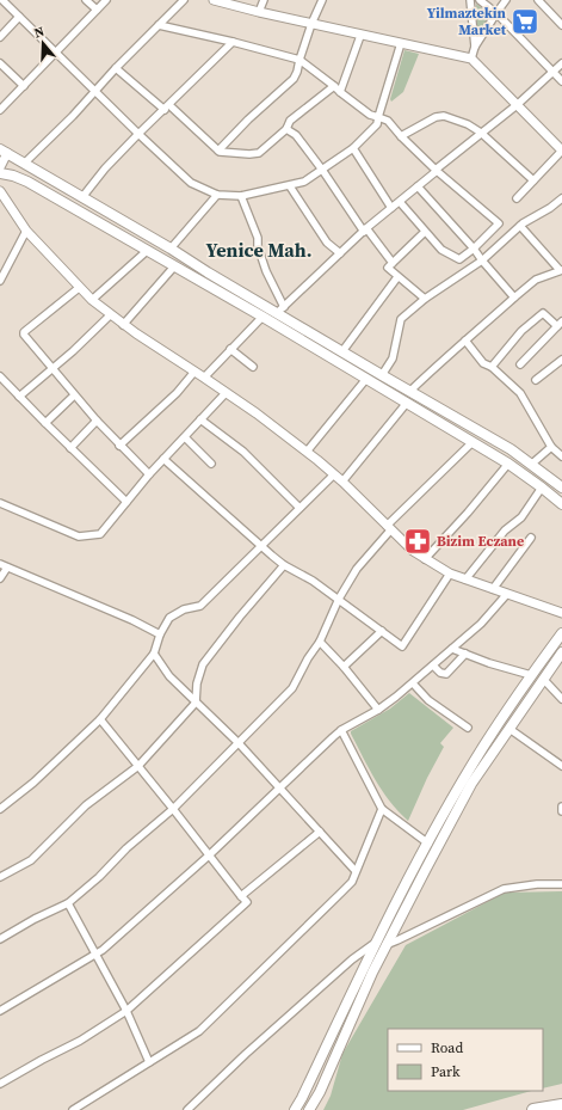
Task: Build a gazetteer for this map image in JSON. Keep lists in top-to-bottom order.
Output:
{
  "districts": ["Yenice Mah."],
  "places": {
    "supermarket": ["Yilmaztekin Market"],
    "pharmacy": ["Bizim Eczane"]
  },
  "legend": ["Road", "Park"],
  "north": "top"
}
